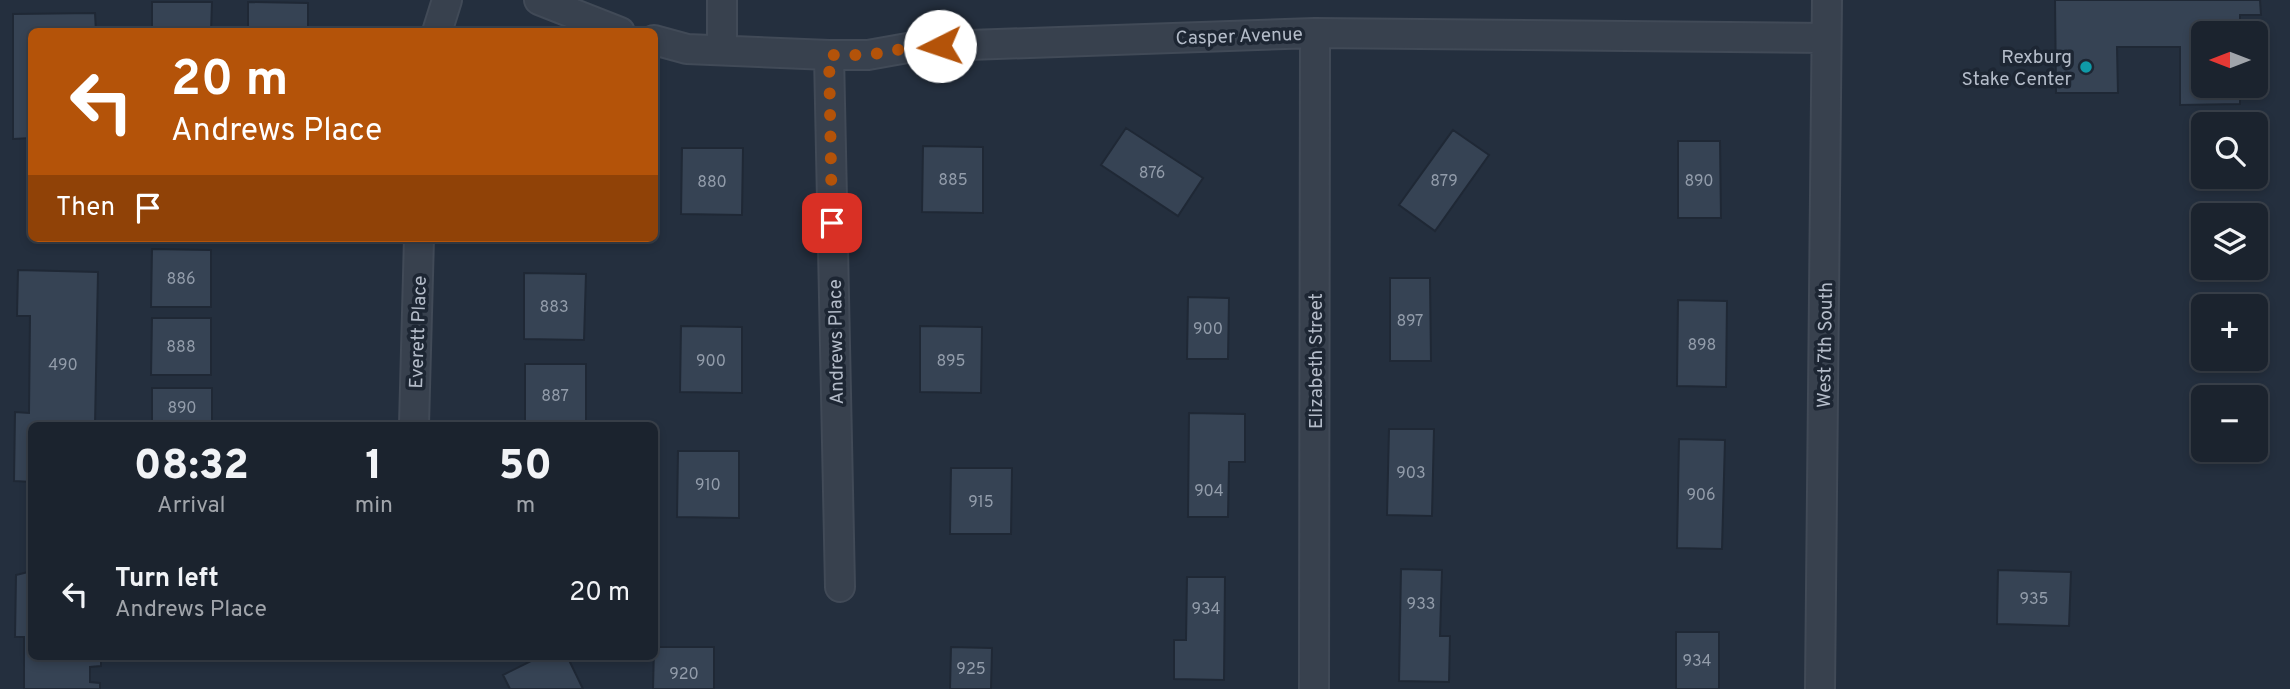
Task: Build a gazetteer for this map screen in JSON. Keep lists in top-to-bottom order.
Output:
{
  "streets": {
    "street": [
      "Casper Avenue",
      "Everett Place",
      "Andrews Place",
      "West 7th South",
      "Elizabeth Street"
    ]
  },
  "crossings": [
    ["Casper Avenue", "Andrews Place"],
    ["Casper Avenue", "West 7th South"],
    ["Casper Avenue", "Elizabeth Street"]
  ],
  "places": ["Rexburg Stake Center"],
  "house_numbers": [
    "876",
    "885",
    "879",
    "890",
    "880",
    "886",
    "883",
    "897",
    "900",
    "898",
    "888",
    "900",
    "895",
    "490",
    "887",
    "890",
    "903",
    "910",
    "904",
    "906",
    "915",
    "935",
    "933",
    "934",
    "934",
    "925",
    "920"
  ],
  "north": "left",
  "page": {
    "map_buttons": ["+", "−"],
    "turn": ["20 m", "Andrews Place"],
    "then": "Then",
    "eta": [
      "08:32",
      "Arrival",
      "1",
      "min",
      "50",
      "m"
    ],
    "list": [
      {
        "name": "Turn left",
        "note": "Andrews Place",
        "value": "20 m"
      }
    ]
  }
}
